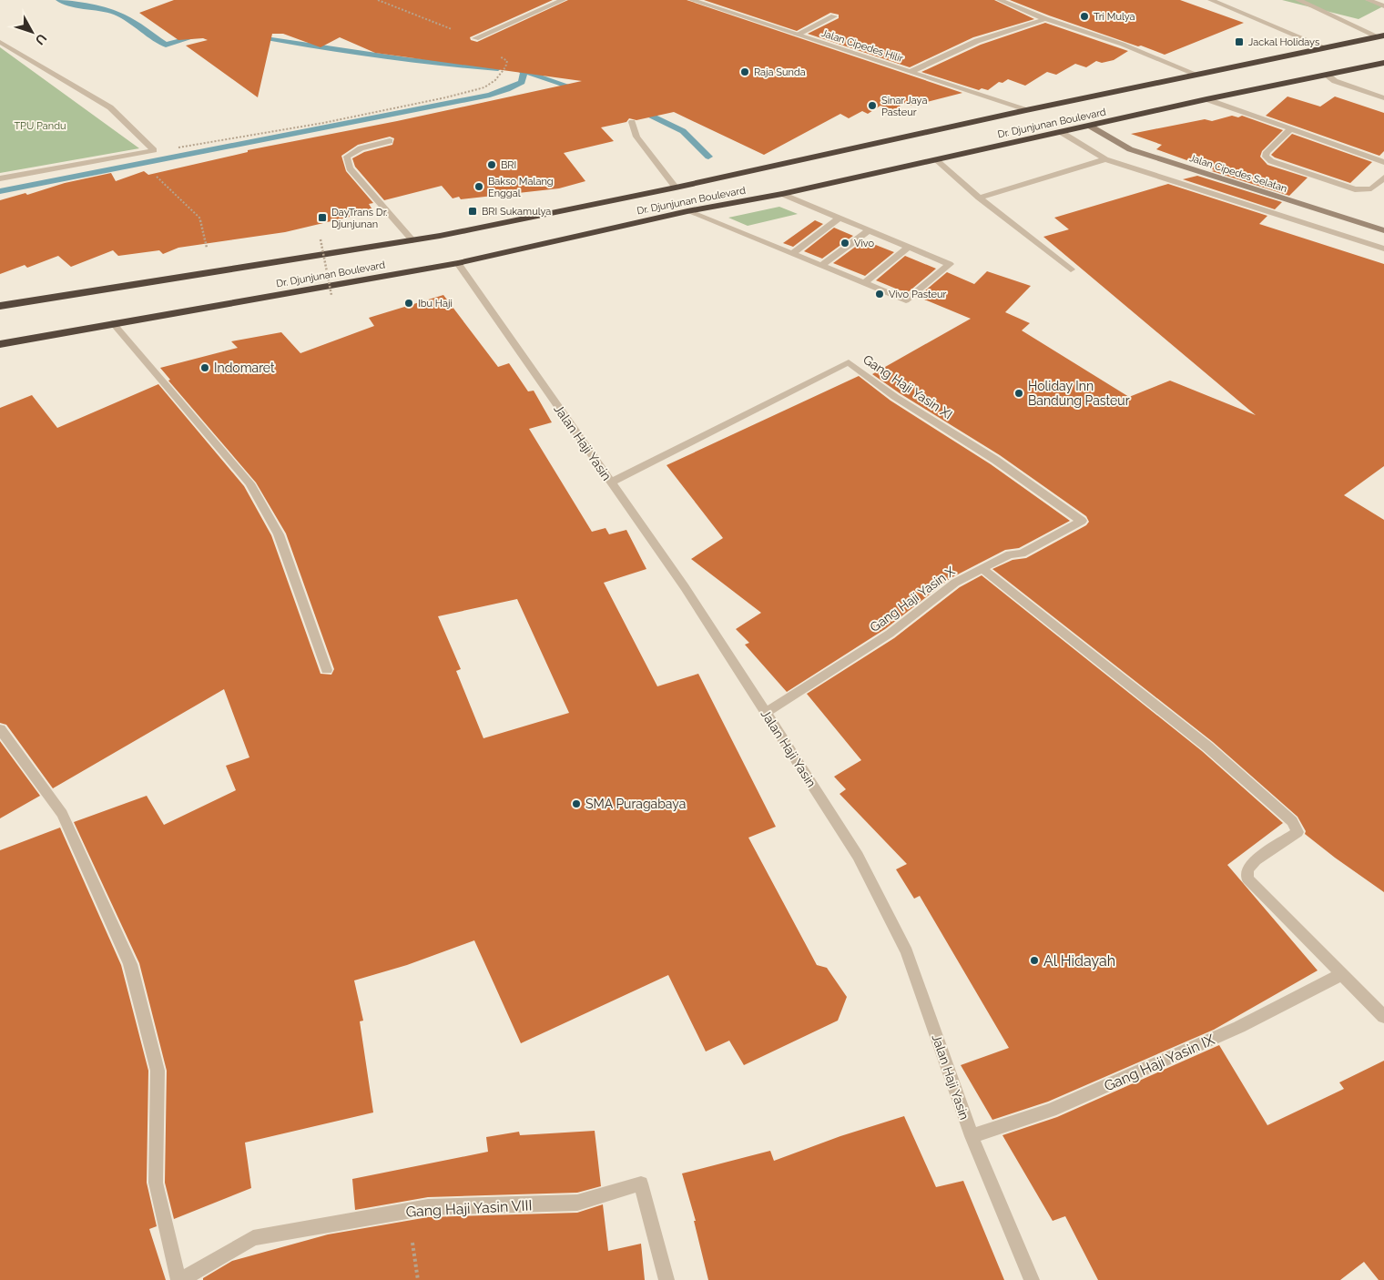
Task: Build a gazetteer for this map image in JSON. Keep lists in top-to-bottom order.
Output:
{
  "streets": {
    "highway": ["Dr. Djunjunan Boulevard"],
    "street": [
      "Jalan Cipedes Hilir",
      "Jalan Cipedes Selatan",
      "Gang Haji Yasin XI",
      "Jalan Haji Yasin",
      "Gang Haji Yasin X",
      "Gang Haji Yasin IX",
      "Gang Haji Yasin VIII"
    ]
  },
  "crossings": [
    ["Jalan Cipedes Hilir", "Dr. Djunjunan Boulevard"],
    ["Dr. Djunjunan Boulevard", "Jalan Cipedes Selatan"],
    ["Dr. Djunjunan Boulevard", "Jalan Haji Yasin"],
    ["Gang Haji Yasin XI", "Jalan Haji Yasin"],
    ["Gang Haji Yasin XI", "Gang Haji Yasin X"],
    ["Jalan Haji Yasin", "Gang Haji Yasin X"],
    ["Jalan Haji Yasin", "Gang Haji Yasin IX"]
  ],
  "parks": ["TPU Pandu"],
  "places": {
    "other": [
      "Tri Mulya",
      "Raja Sunda",
      "Sinar Jaya Pasteur",
      "BRI",
      "Bakso Malang Enggal",
      "Vivo",
      "Vivo Pasteur",
      "Ibu Haji",
      "Indomaret",
      "Holiday Inn Bandung Pasteur",
      "SMA Puragabaya",
      "Al Hidayah"
    ],
    "transit": ["Jackal Holidays", "BRI Sukamulya", "DayTrans Dr. Djunjunan"]
  },
  "north": "bottom right"
}
